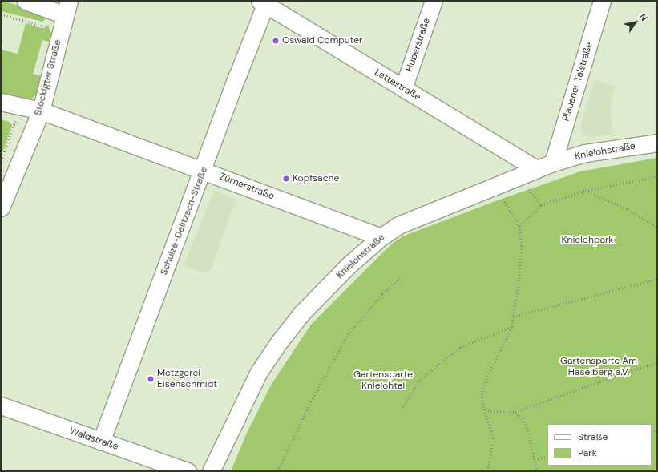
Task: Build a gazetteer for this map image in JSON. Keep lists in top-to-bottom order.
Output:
{
  "streets": {
    "street": [
      "Huberstraße",
      "Stöckigter Straße",
      "Plauener Talstraße",
      "Lettestraße",
      "Knielohstraße",
      "Zürnerstraße",
      "Schulze-Delitzsch-Straße",
      "Waldstraße"
    ]
  },
  "crossings": [
    ["Huberstraße", "Lettestraße"],
    ["Stöckigter Straße", "Zürnerstraße"],
    ["Plauener Talstraße", "Knielohstraße"],
    ["Lettestraße", "Knielohstraße"],
    ["Lettestraße", "Schulze-Delitzsch-Straße"],
    ["Knielohstraße", "Zürnerstraße"],
    ["Zürnerstraße", "Schulze-Delitzsch-Straße"],
    ["Schulze-Delitzsch-Straße", "Waldstraße"]
  ],
  "parks": ["Knielohpark", "Gartensparte Am Haselberg e.V.", "Gartensparte Knielohtal"],
  "places": ["Oswald Computer", "Kopfsache", "Metzgerei Eisenschmidt"],
  "legend": ["Straße", "Park"],
  "north": "top right"
}
